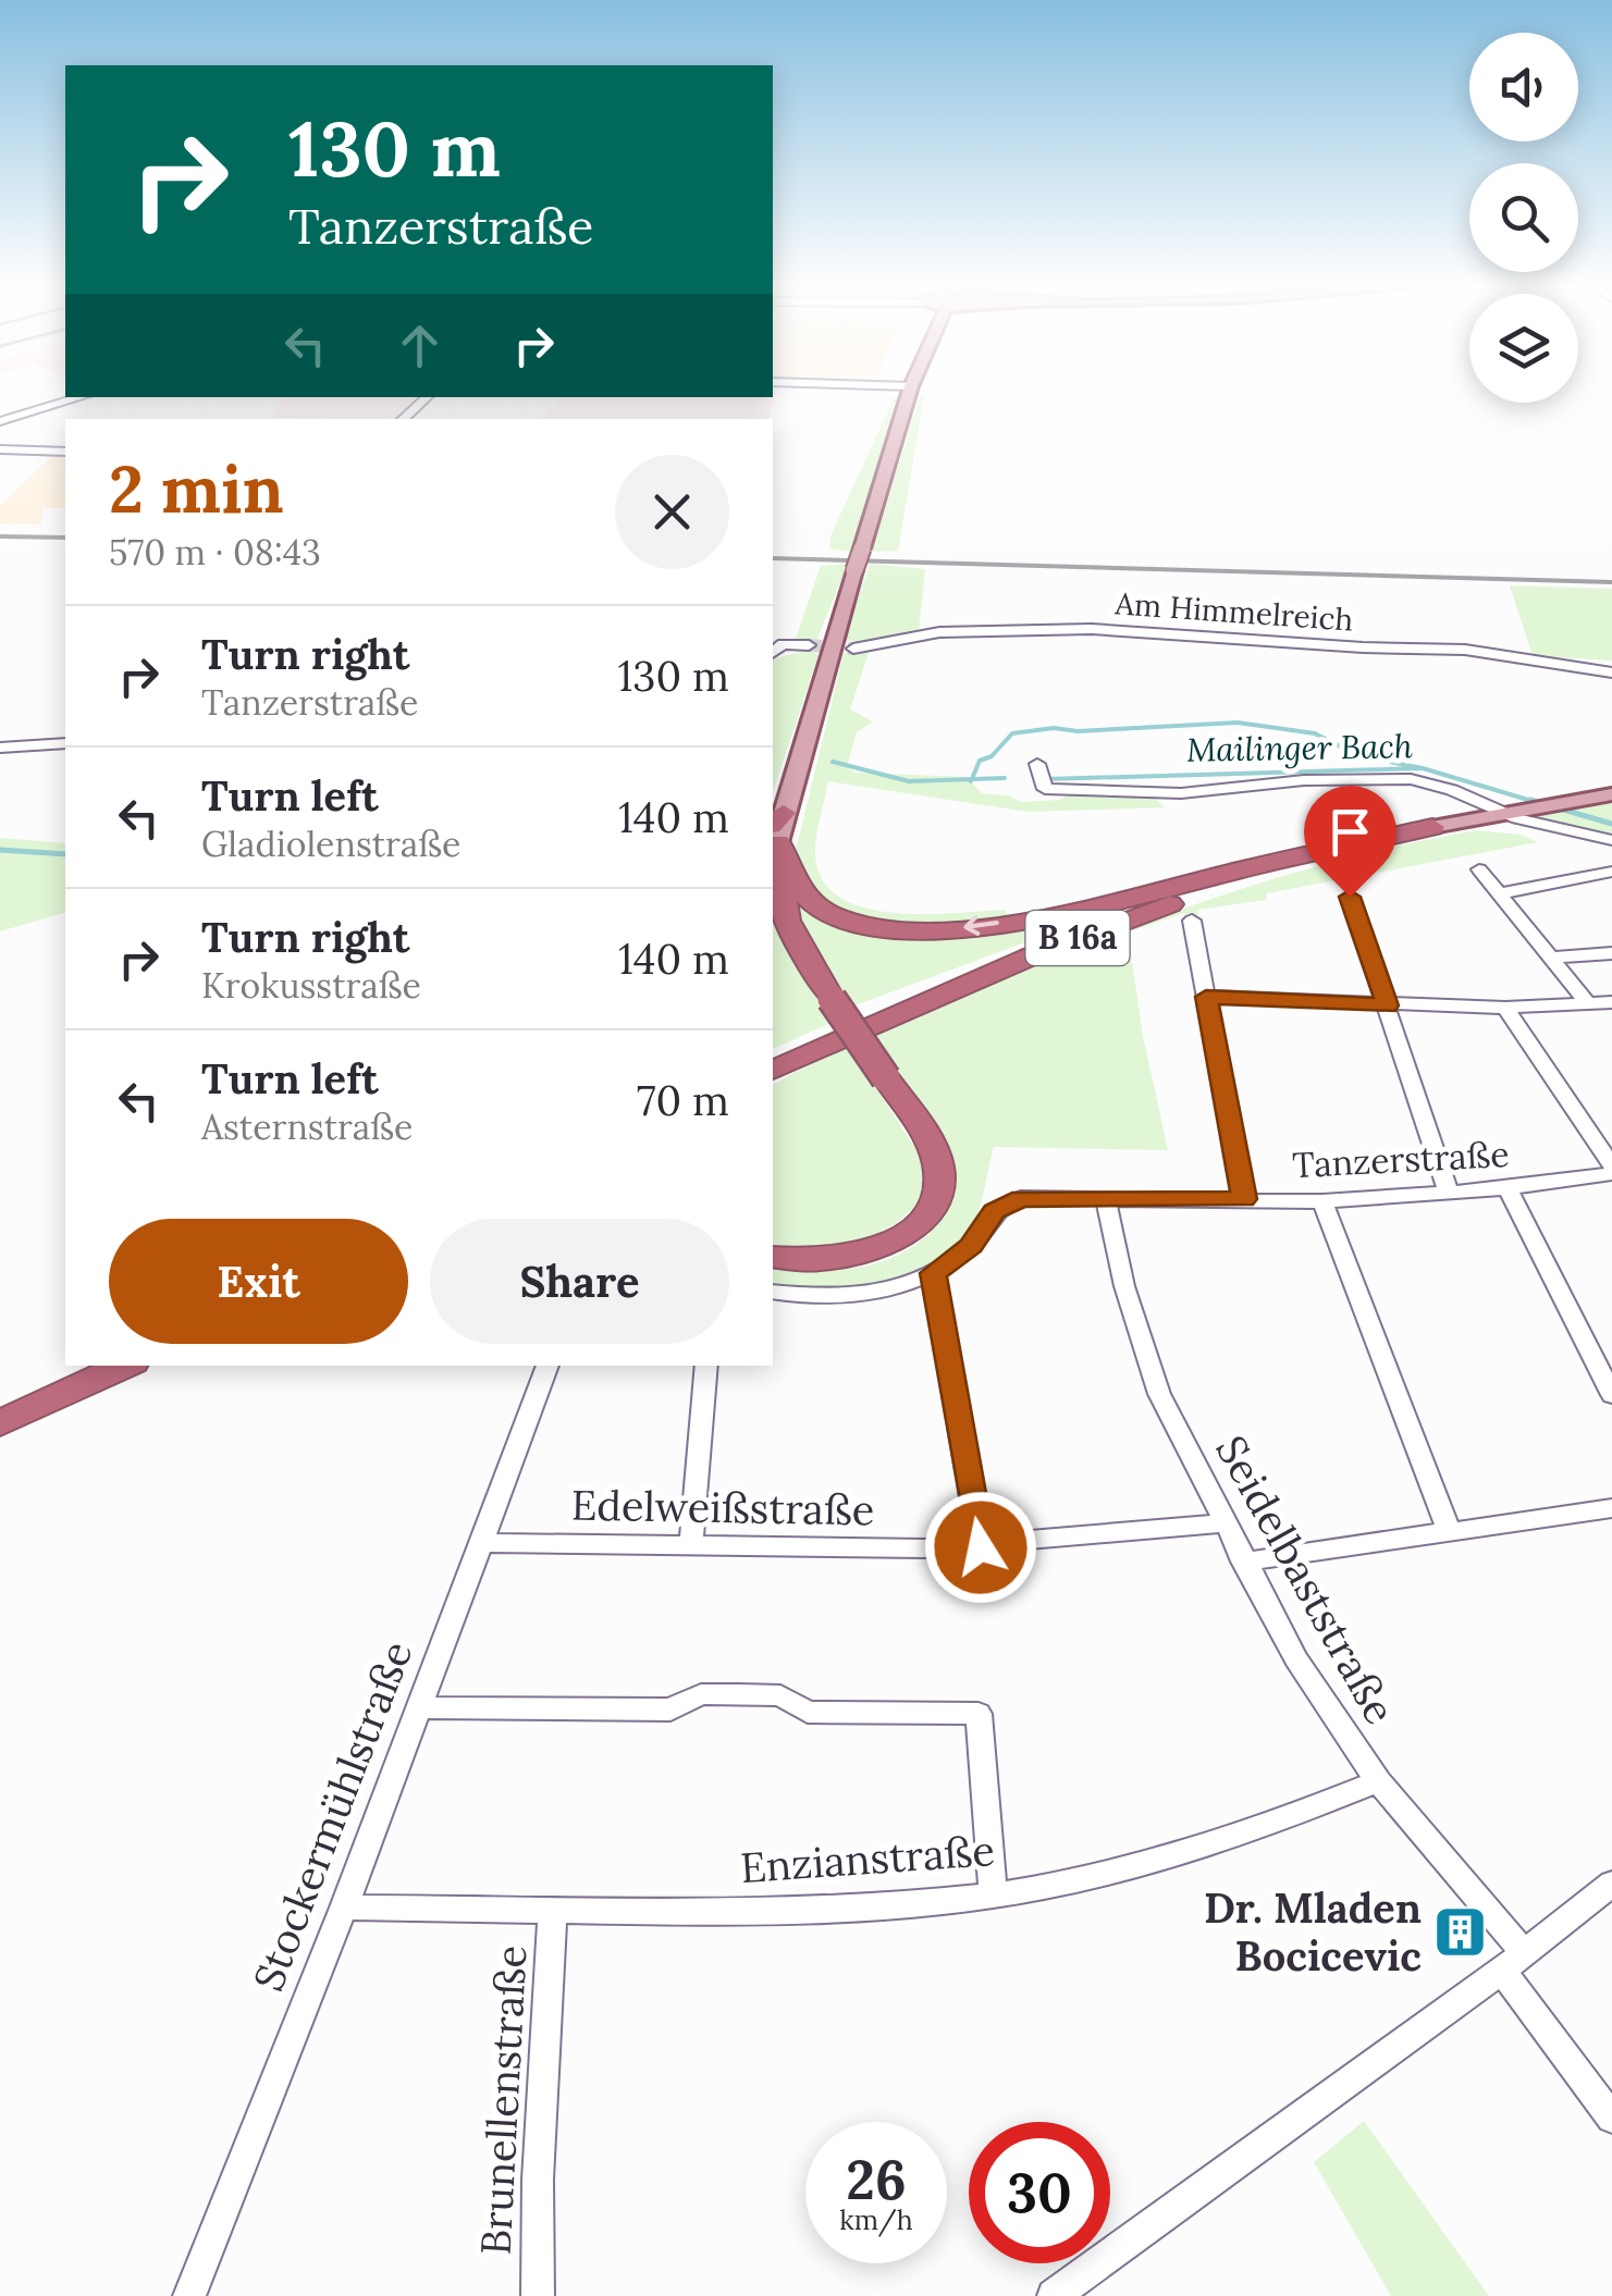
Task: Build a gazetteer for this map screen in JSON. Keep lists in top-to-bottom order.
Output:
{
  "streets": {
    "highway": ["B 16a"],
    "street": [
      "Am Himmelreich",
      "Tanzerstraße",
      "Edelweißstraße",
      "Seidelbaststraße",
      "Stockermühlstraße",
      "Enzianstraße",
      "Brunellenstraße"
    ]
  },
  "crossings": [
    ["Tanzerstraße", "Seidelbaststraße"],
    ["Edelweißstraße", "Seidelbaststraße"],
    ["Edelweißstraße", "Stockermühlstraße"],
    ["Seidelbaststraße", "Enzianstraße"],
    ["Stockermühlstraße", "Enzianstraße"],
    ["Enzianstraße", "Brunellenstraße"]
  ],
  "water": ["Mailinger Bach"],
  "places": {
    "building": ["Dr. Mladen Bocicevic"]
  },
  "page": {
    "turn": ["130 m", "Tanzerstraße"],
    "heading": ["2 min", "570 m · 08:43"],
    "list": [
      {
        "name": "Turn right",
        "note": "Tanzerstraße",
        "value": "130 m"
      },
      {
        "name": "Turn left",
        "note": "Gladiolenstraße",
        "value": "140 m"
      },
      {
        "name": "Turn right",
        "note": "Krokusstraße",
        "value": "140 m"
      },
      {
        "name": "Turn left",
        "note": "Asternstraße",
        "value": "70 m"
      }
    ],
    "buttons": ["Exit", "Share"],
    "speed": "26 km/h",
    "limit": "30"
  }
}
